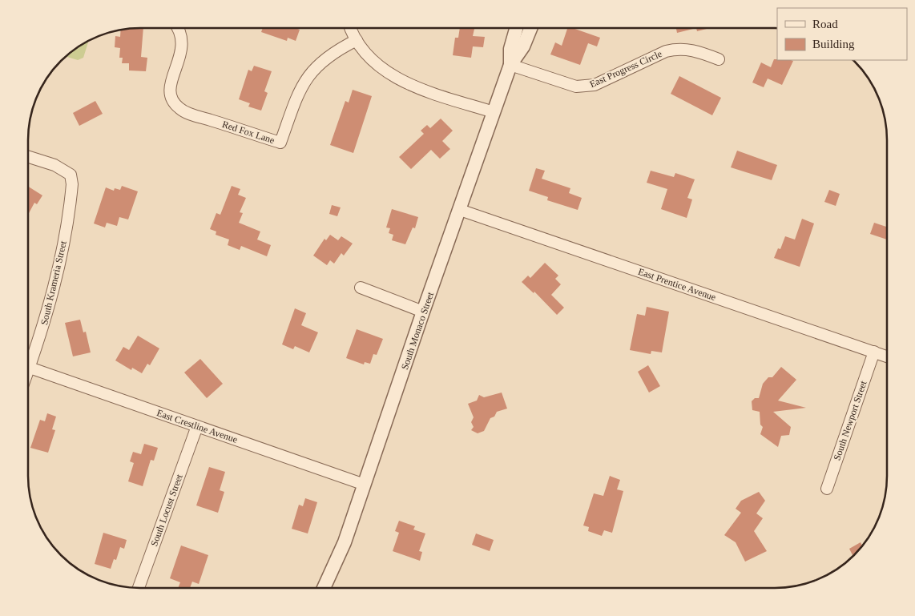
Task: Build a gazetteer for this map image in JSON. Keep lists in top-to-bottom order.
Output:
{
  "streets": {
    "street": [
      "East Progress Circle",
      "Red Fox Lane",
      "South Krameria Street",
      "East Prentice Avenue",
      "South Monaco Street",
      "South Newport Street",
      "East Crestline Avenue",
      "South Locust Street"
    ]
  },
  "crossings": [
    ["East Progress Circle", "South Monaco Street"],
    ["South Krameria Street", "East Crestline Avenue"],
    ["East Prentice Avenue", "South Monaco Street"],
    ["East Prentice Avenue", "South Newport Street"],
    ["South Monaco Street", "East Crestline Avenue"],
    ["East Crestline Avenue", "South Locust Street"]
  ],
  "legend": ["Road", "Building"]
}
